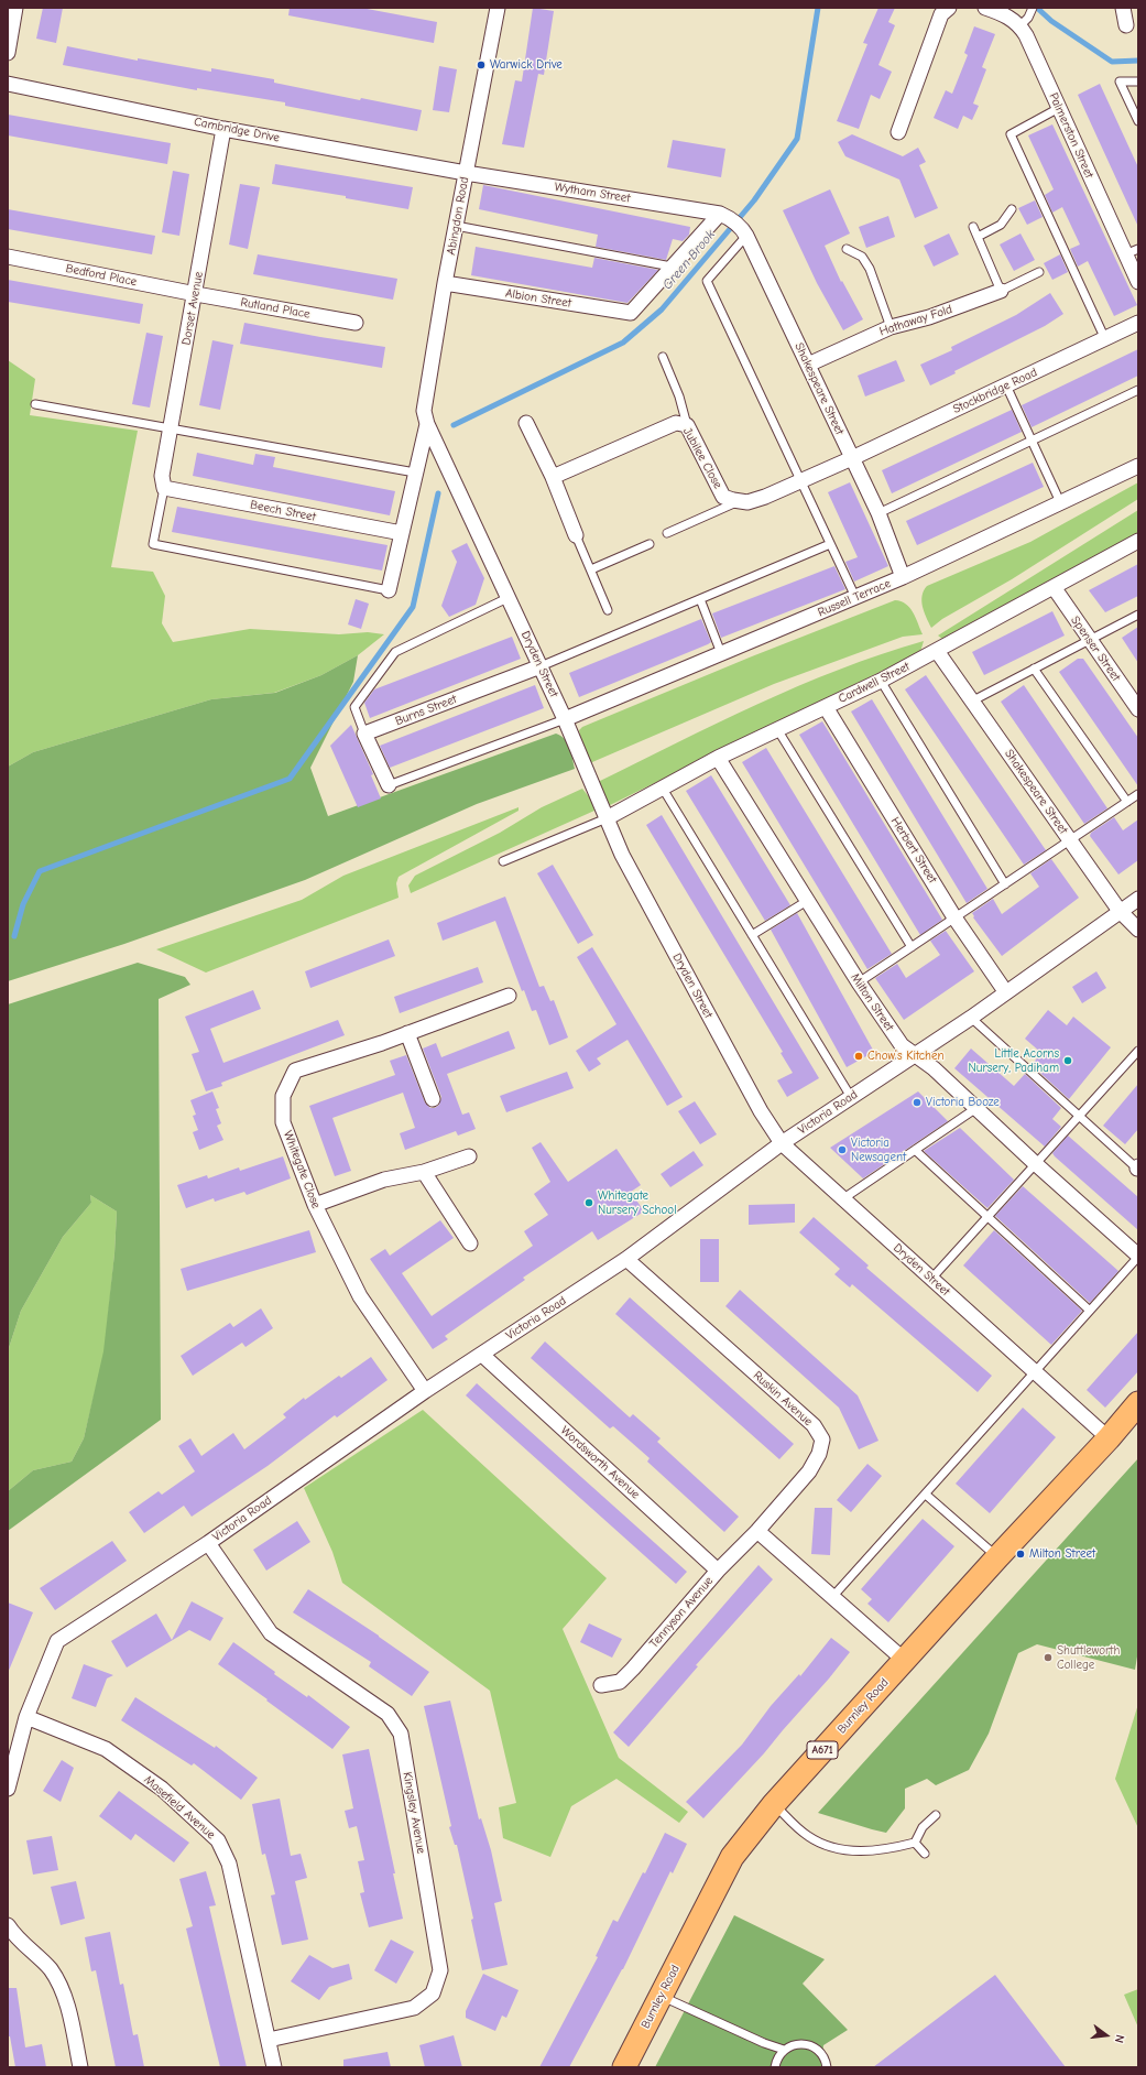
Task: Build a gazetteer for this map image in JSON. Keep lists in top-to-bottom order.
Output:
{
  "streets": {
    "main road": ["Burnley Road", "A671"],
    "street": [
      "Cambridge Drive",
      "Palmerston Street",
      "Wytham Street",
      "Abingdon Road",
      "Bedford Place",
      "Albion Street",
      "Dorset Avenue",
      "Rutland Place",
      "Hathaway Fold",
      "Shakespeare Street",
      "Stockbridge Road",
      "Jubilee Close",
      "Beech Street",
      "Russell Terrace",
      "Spenser Street",
      "Dryden Street",
      "Cardwell Street",
      "Burns Street",
      "Herbert Street",
      "Milton Street",
      "Victoria Road",
      "Whitegate Close",
      "Ruskin Avenue",
      "Wordsworth Avenue",
      "Tennyson Avenue",
      "Masefield Avenue",
      "Kingsley Avenue"
    ]
  },
  "crossings": [
    ["Cambridge Drive", "Wytham Street"],
    ["Cambridge Drive", "Abingdon Road"],
    ["Cambridge Drive", "Dorset Avenue"],
    ["Wytham Street", "Abingdon Road"],
    ["Wytham Street", "Shakespeare Street"],
    ["Abingdon Road", "Albion Street"],
    ["Abingdon Road", "Dryden Street"],
    ["Bedford Place", "Dorset Avenue"],
    ["Bedford Place", "Rutland Place"],
    ["Dorset Avenue", "Rutland Place"],
    ["Dorset Avenue", "Beech Street"],
    ["Hathaway Fold", "Shakespeare Street"],
    ["Shakespeare Street", "Stockbridge Road"],
    ["Shakespeare Street", "Russell Terrace"],
    ["Shakespeare Street", "Cardwell Street"],
    ["Shakespeare Street", "Victoria Road"],
    ["Russell Terrace", "Dryden Street"],
    ["Spenser Street", "Cardwell Street"],
    ["Dryden Street", "Cardwell Street"],
    ["Dryden Street", "Burns Street"],
    ["Dryden Street", "Victoria Road"],
    ["Dryden Street", "Burnley Road"],
    ["Cardwell Street", "Herbert Street"],
    ["Cardwell Street", "Milton Street"],
    ["Herbert Street", "Victoria Road"],
    ["Milton Street", "Victoria Road"],
    ["Victoria Road", "Whitegate Close"],
    ["Victoria Road", "Ruskin Avenue"],
    ["Victoria Road", "Wordsworth Avenue"],
    ["Victoria Road", "Masefield Avenue"],
    ["Victoria Road", "Kingsley Avenue"],
    ["Ruskin Avenue", "Tennyson Avenue"],
    ["Wordsworth Avenue", "Tennyson Avenue"],
    ["Masefield Avenue", "Kingsley Avenue"]
  ],
  "water": ["Green Brook"],
  "places": [
    "Warwick Drive",
    "Chow’s Kitchen",
    "Little Acorns Nursery, Padiham",
    "Victoria Booze",
    "Victoria Newsagent",
    "Whitegate Nursery School",
    "Milton Street",
    "Shuttleworth College"
  ],
  "north": "right"
}
